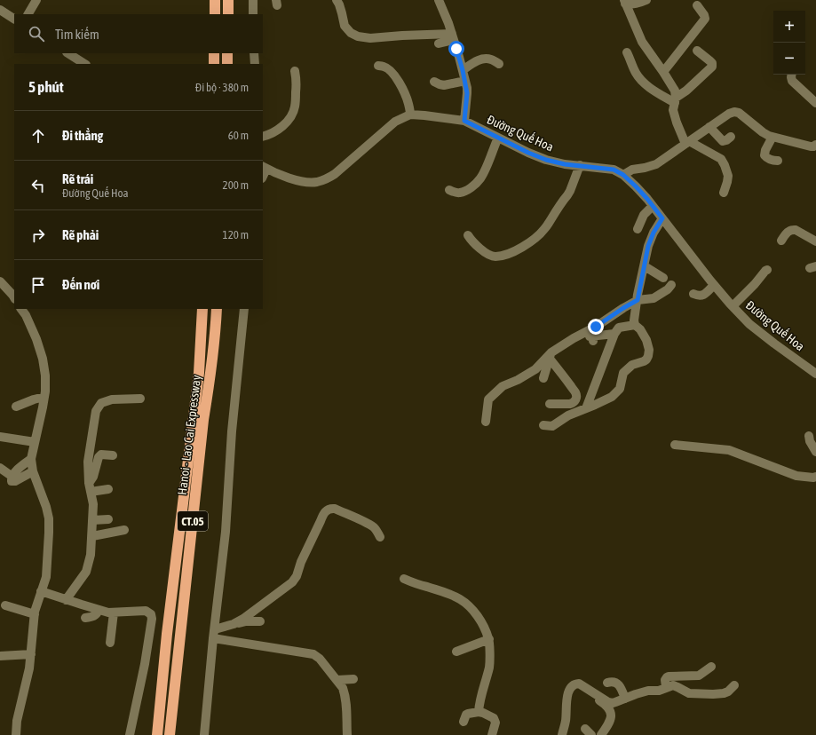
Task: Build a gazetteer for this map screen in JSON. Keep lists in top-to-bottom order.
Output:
{
  "streets": {
    "highway": ["Hanoi - Lao Cai Expressway", "CT.05"],
    "street": ["Đường Quế Hoa"]
  },
  "page": {
    "map_buttons": ["+", "−"],
    "search": "Tìm kiếm",
    "heading": ["5 phút", "Đi bộ · 380 m"],
    "list": [
      ["Đi thẳng", "60 m"],
      ["Rẽ trái", "Đường Quế Hoa", "200 m"],
      ["Rẽ phải", "120 m"],
      "Đến nơi"
    ]
  }
}
